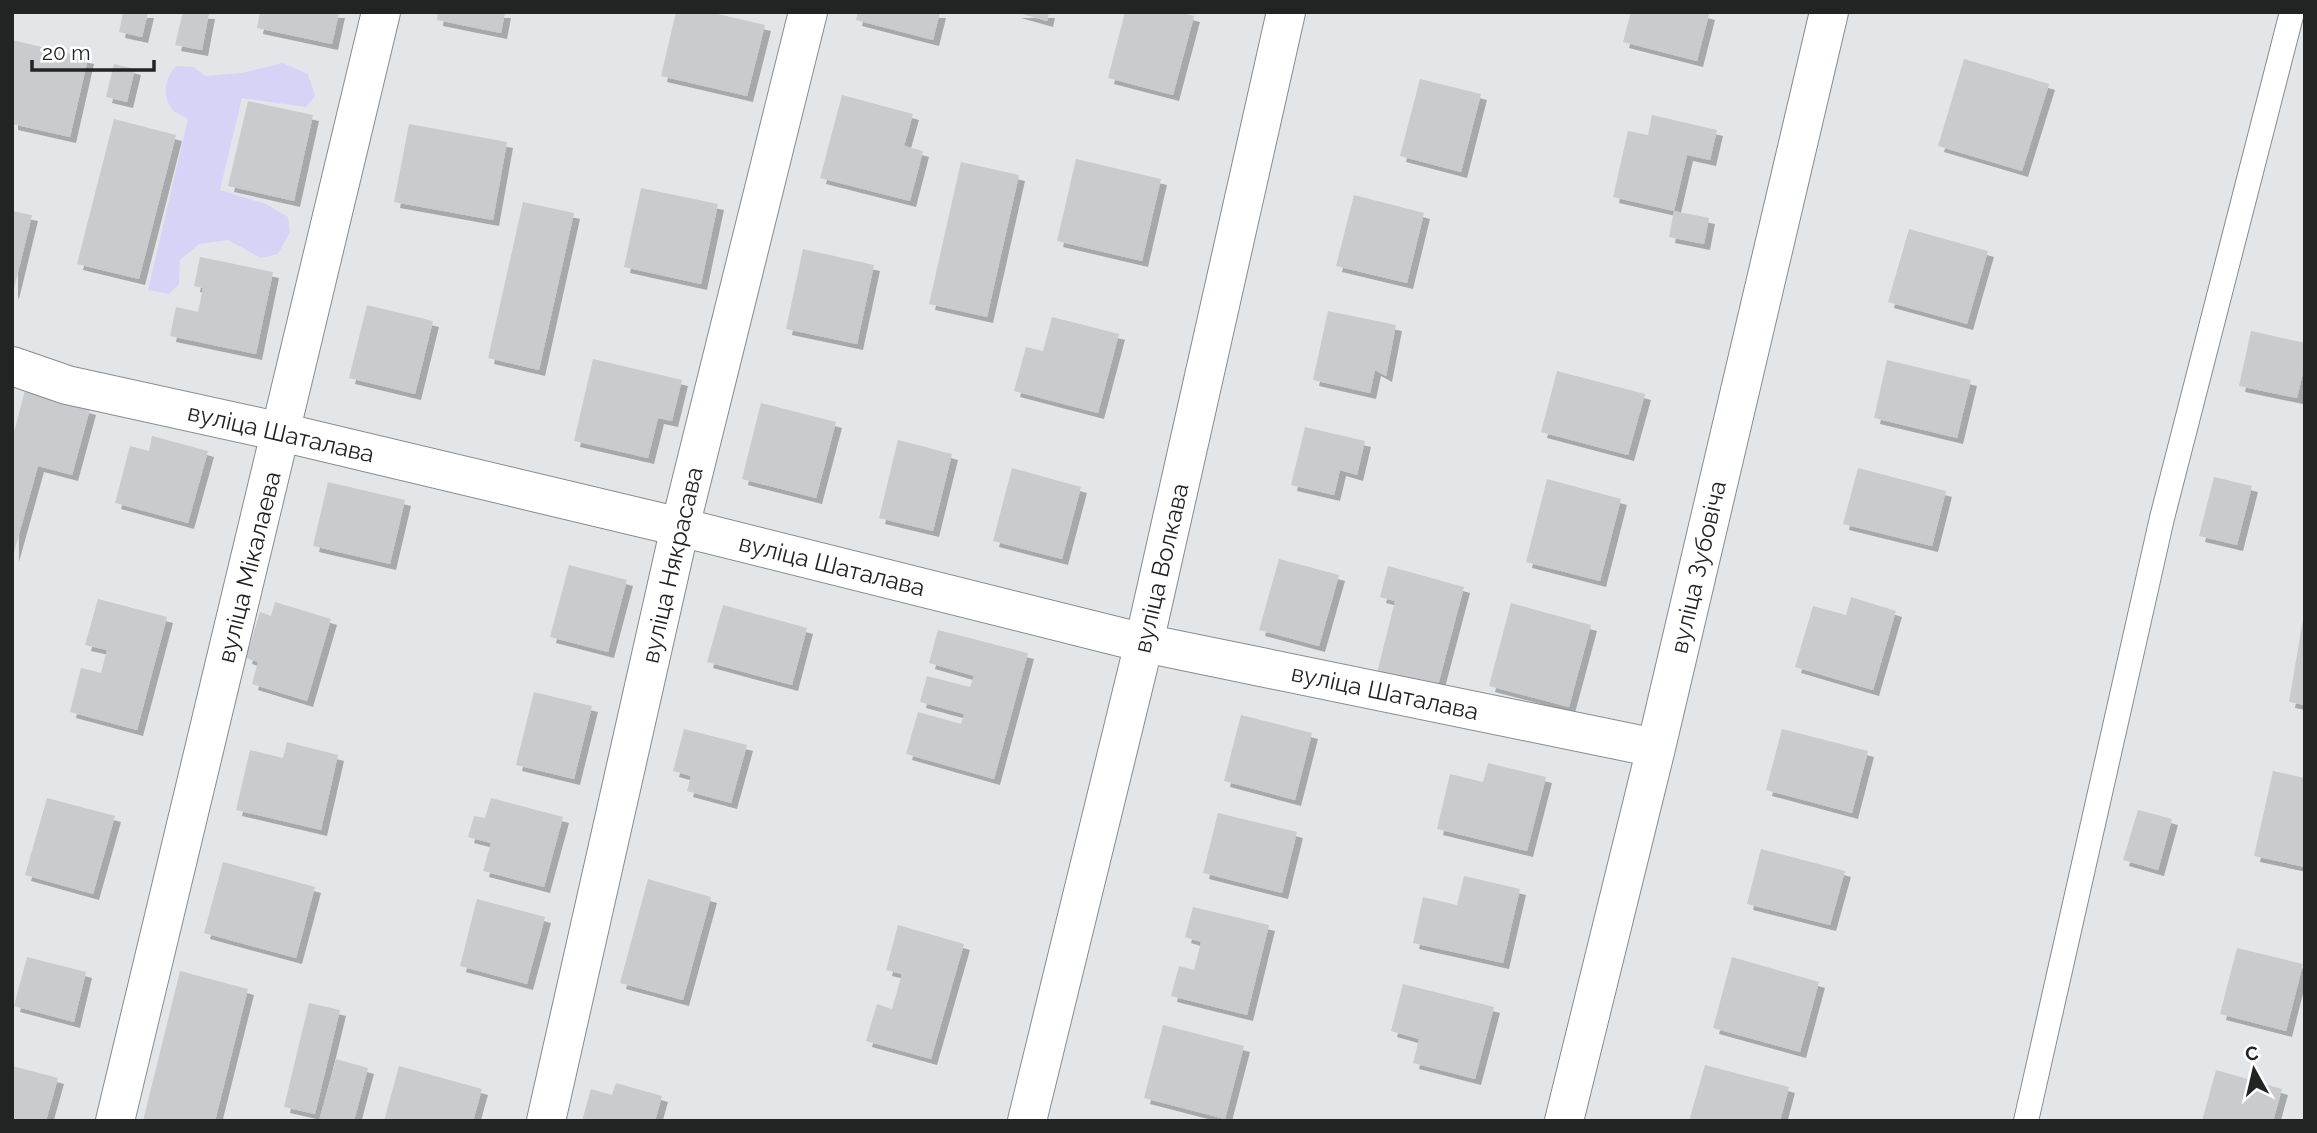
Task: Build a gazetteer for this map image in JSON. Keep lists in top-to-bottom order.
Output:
{
  "streets": {
    "street": [
      "вуліца Шаталава",
      "вуліца Някрасава",
      "вуліца Мікалаева",
      "вуліца Зубовіча",
      "вуліца Волкава"
    ]
  },
  "crossings": [
    ["вуліца Шаталава", "вуліца Някрасава"],
    ["вуліца Шаталава", "вуліца Мікалаева"],
    ["вуліца Шаталава", "вуліца Зубовіча"],
    ["вуліца Шаталава", "вуліца Волкава"]
  ],
  "scale_bar": "20 m",
  "north": "top"
}
